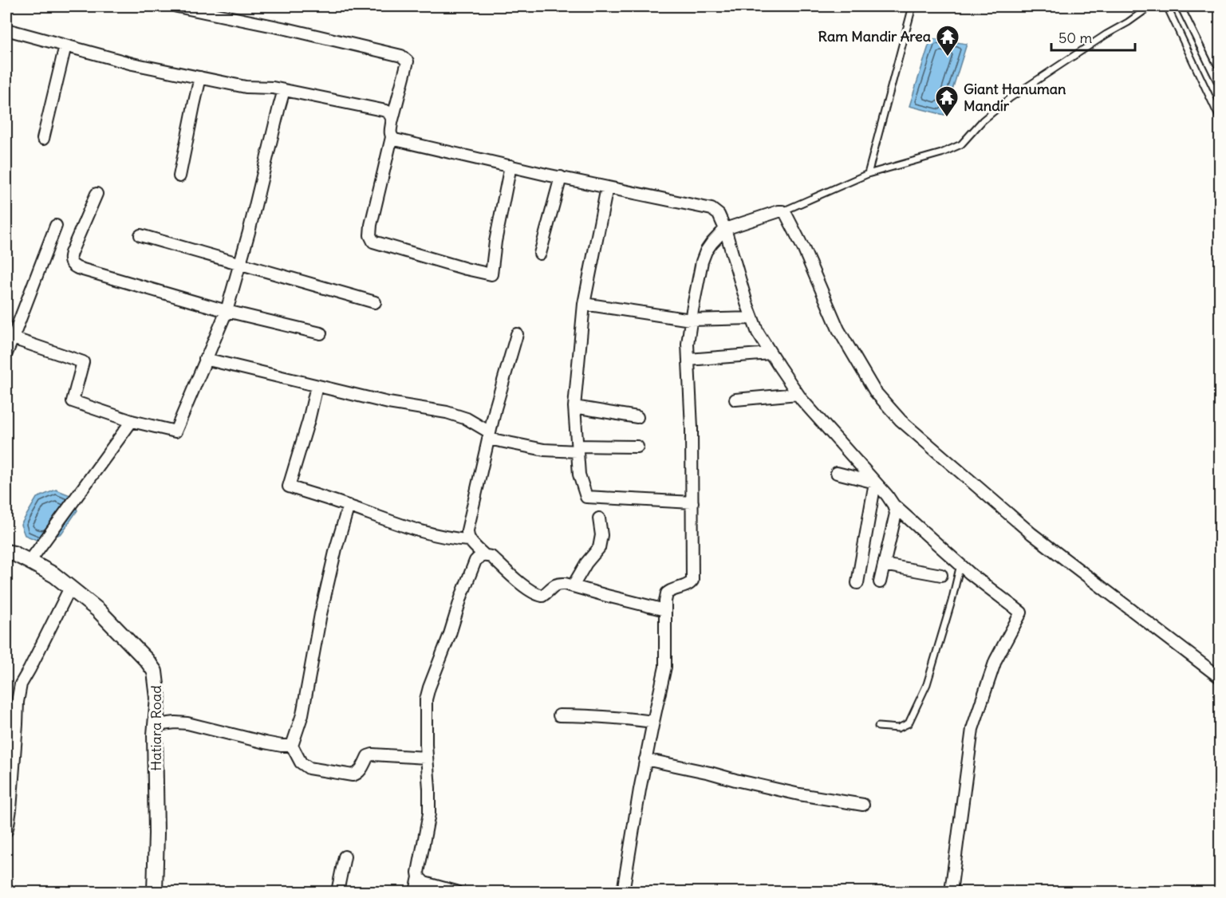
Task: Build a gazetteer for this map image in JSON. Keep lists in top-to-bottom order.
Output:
{
  "streets": {
    "street": ["Hatiara Road"]
  },
  "places": {
    "temple": ["Ram Mandir Area", "Giant Hanuman Mandir"]
  },
  "scale_bar": "50 m"
}
